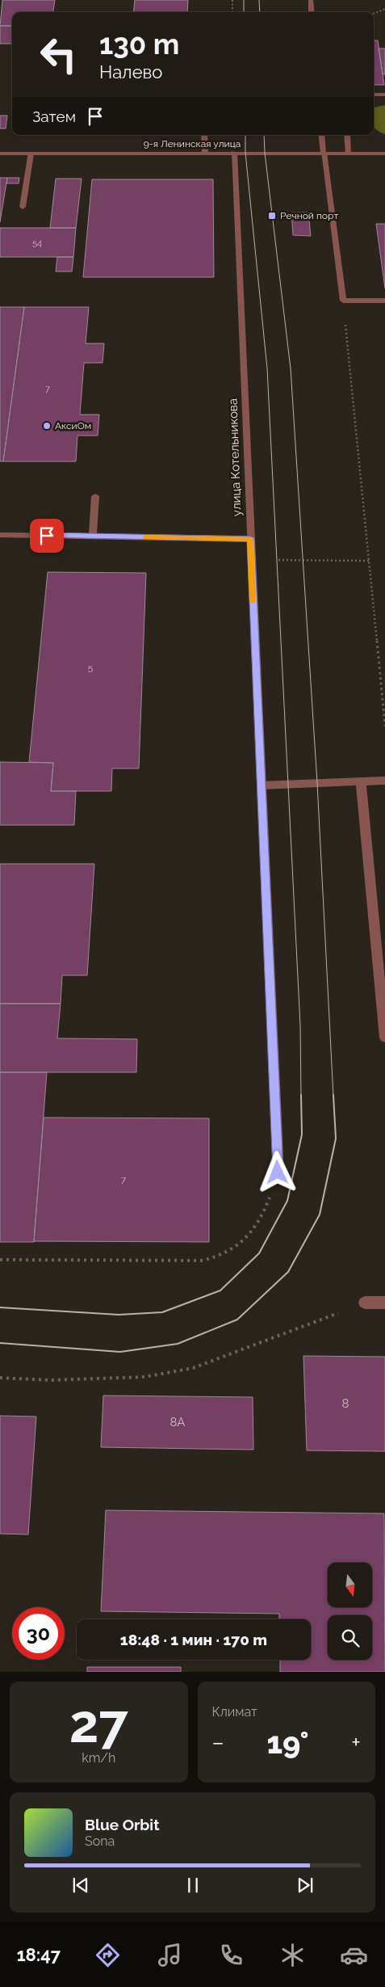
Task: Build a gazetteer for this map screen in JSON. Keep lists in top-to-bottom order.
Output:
{
  "streets": {
    "street": ["9-я Ленинская улица", "улица Котельникова"]
  },
  "crossings": [
    ["9-я Ленинская улица", "улица Котельникова"]
  ],
  "places": {
    "transit": ["Речной порт"],
    "other": ["АксиОм"]
  },
  "house_numbers": [
    "54",
    "7",
    "5",
    "7",
    "8",
    "8А"
  ],
  "north": "bottom",
  "page": {
    "turn": ["130 m", "Налево"],
    "then": "Затем",
    "limit": "30",
    "trip": "18:48 · 1 мин · 170 m",
    "tile": [
      ["27", "km/h"],
      "Климат"
    ],
    "heat": ["−", "19°", "+"],
    "song": ["Blue Orbit", "Sona"],
    "tabs": "18:47"
  }
}
